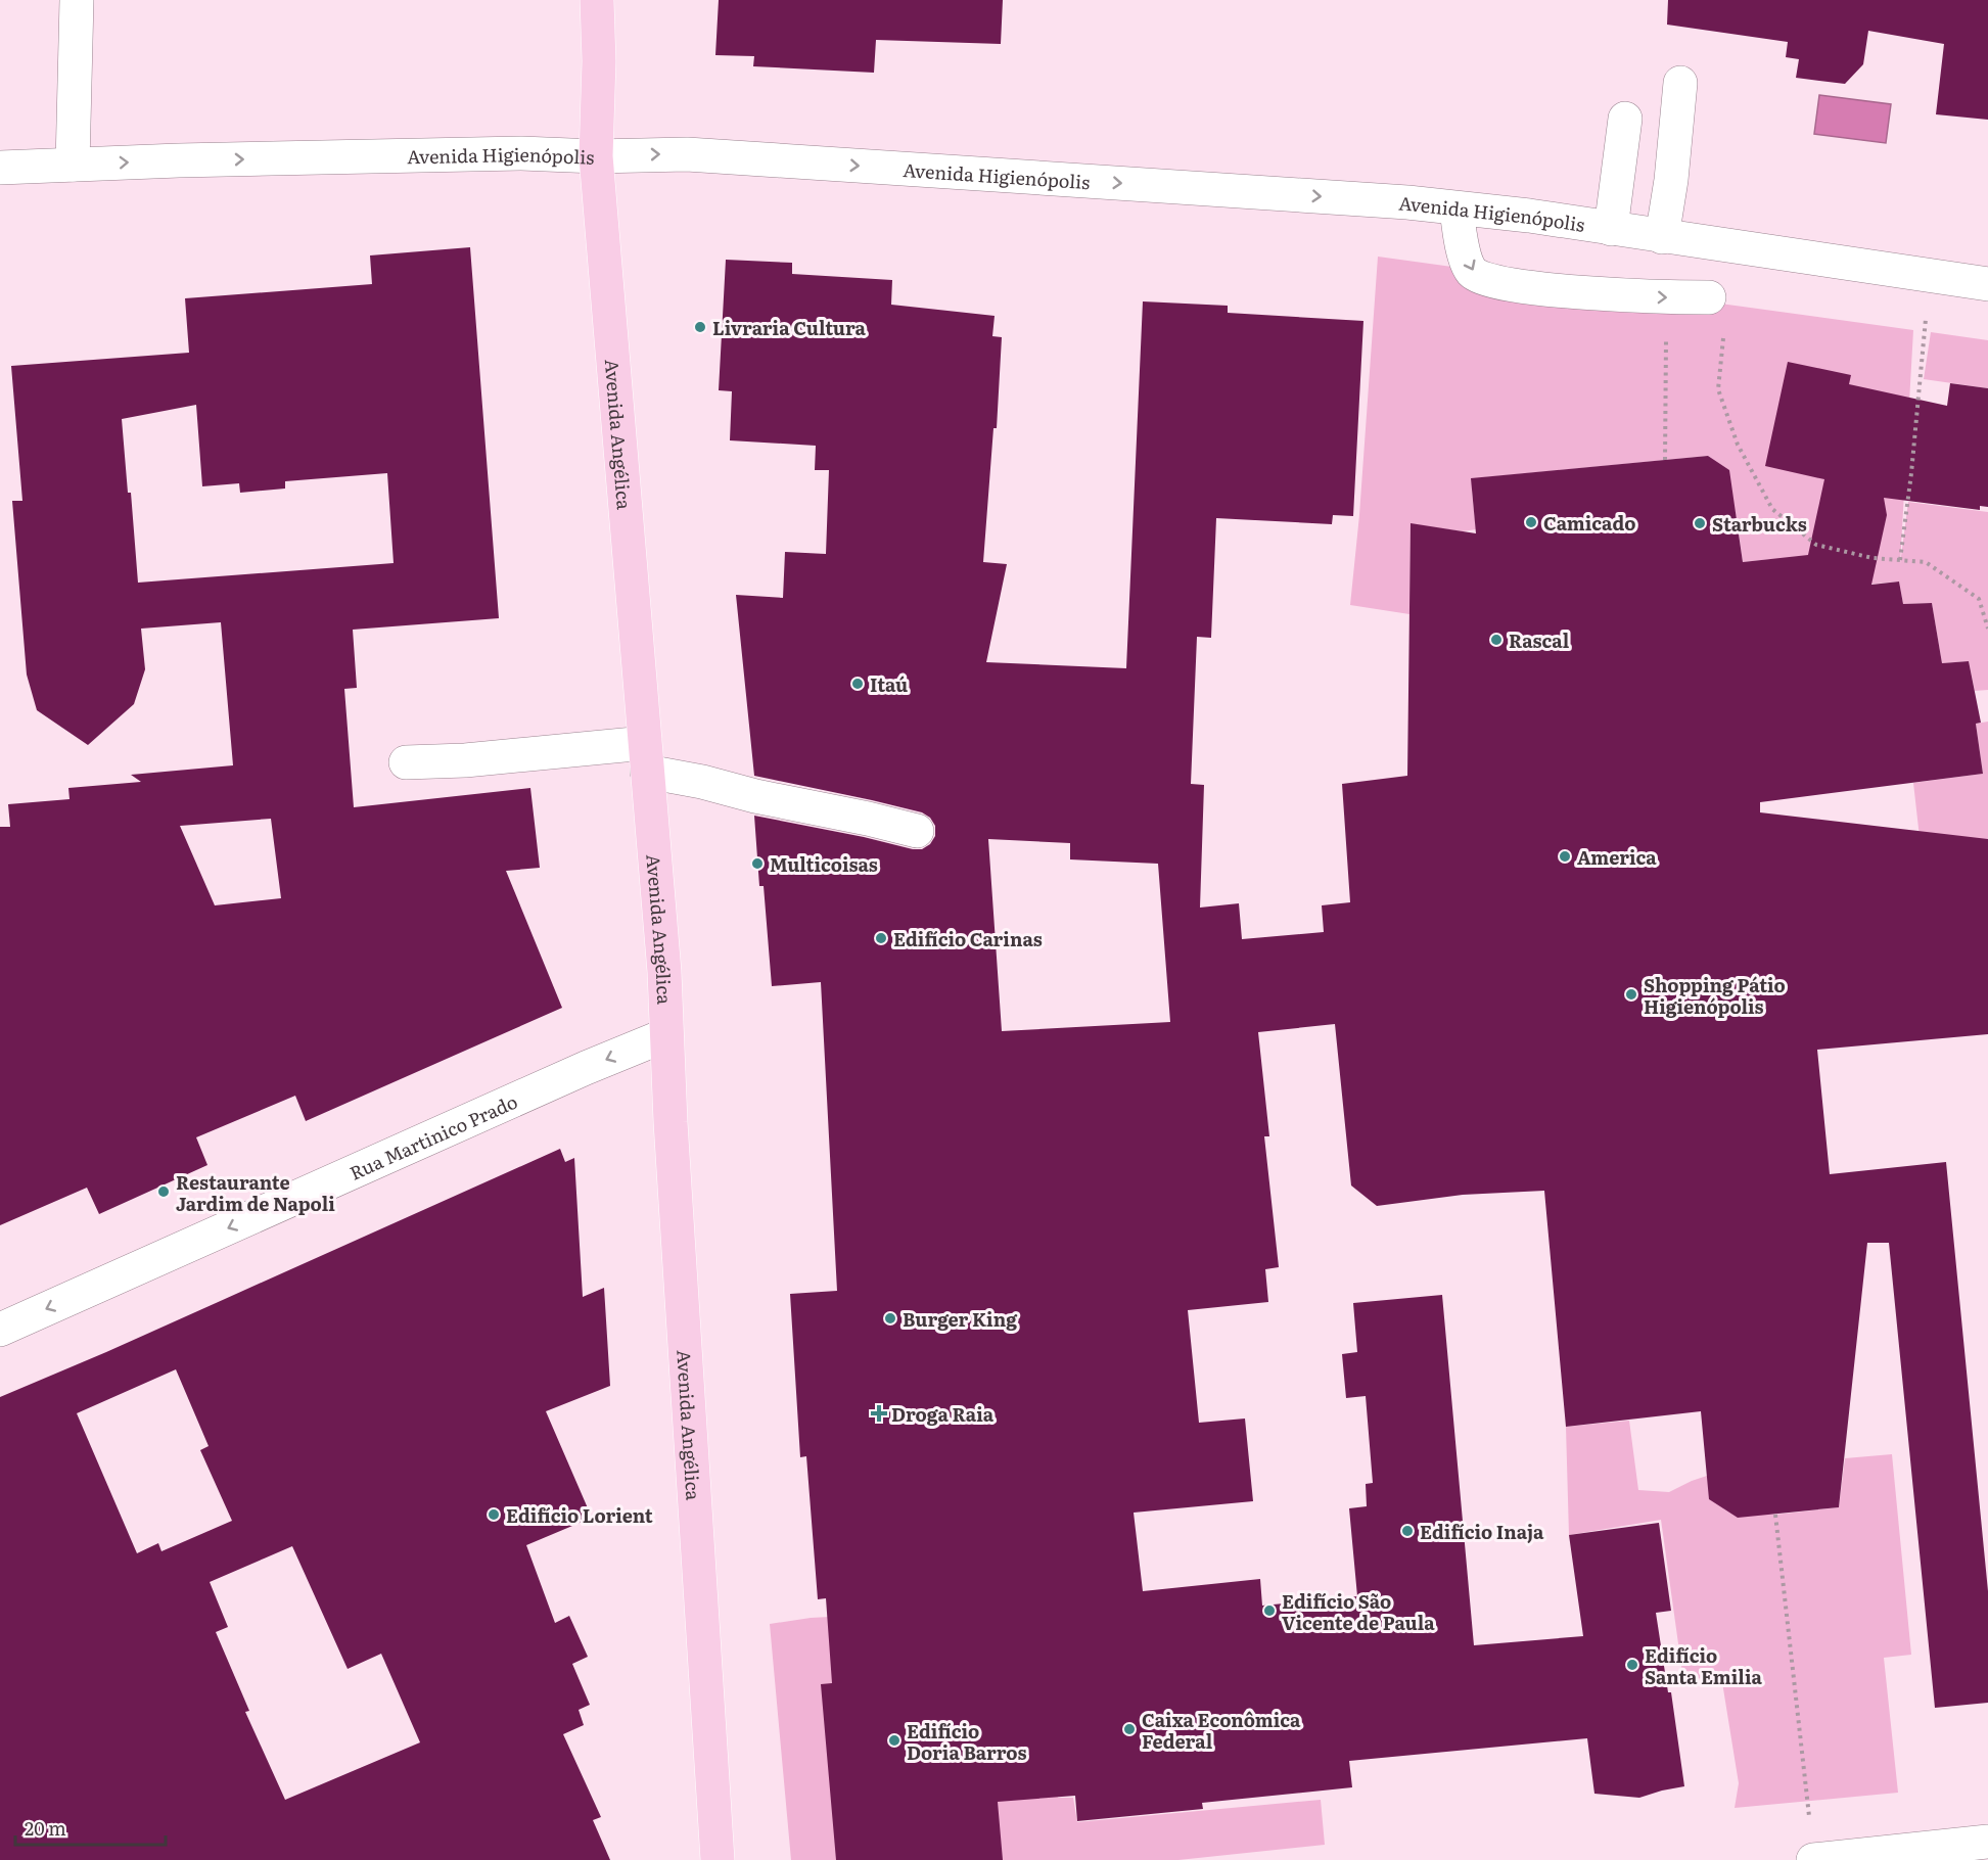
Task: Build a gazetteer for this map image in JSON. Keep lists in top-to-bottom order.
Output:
{
  "streets": {
    "main road": ["Avenida Angélica"],
    "street": ["Avenida Higienópolis", "Rua Martinico Prado"]
  },
  "crossings": [
    ["Avenida Higienópolis", "Avenida Angélica"],
    ["Avenida Angélica", "Rua Martinico Prado"]
  ],
  "one_way": ["Avenida Higienópolis", "Rua Martinico Prado"],
  "places": {
    "other": [
      "Livraria Cultura",
      "Camicado",
      "Starbucks",
      "Rascal",
      "Itaú",
      "America",
      "Multicoisas",
      "Edifício Carinas",
      "Shopping Pátio Higienópolis",
      "Restaurante Jardim de Napoli",
      "Burger King",
      "Edifício Lorient",
      "Edifício Inaja",
      "Edifício São Vicente de Paula",
      "Edifício Santa Emilia",
      "Caixa Econômica Federal",
      "Edifício Doria Barros"
    ],
    "health": ["Droga Raia"]
  },
  "scale_bar": "20 m"
}
